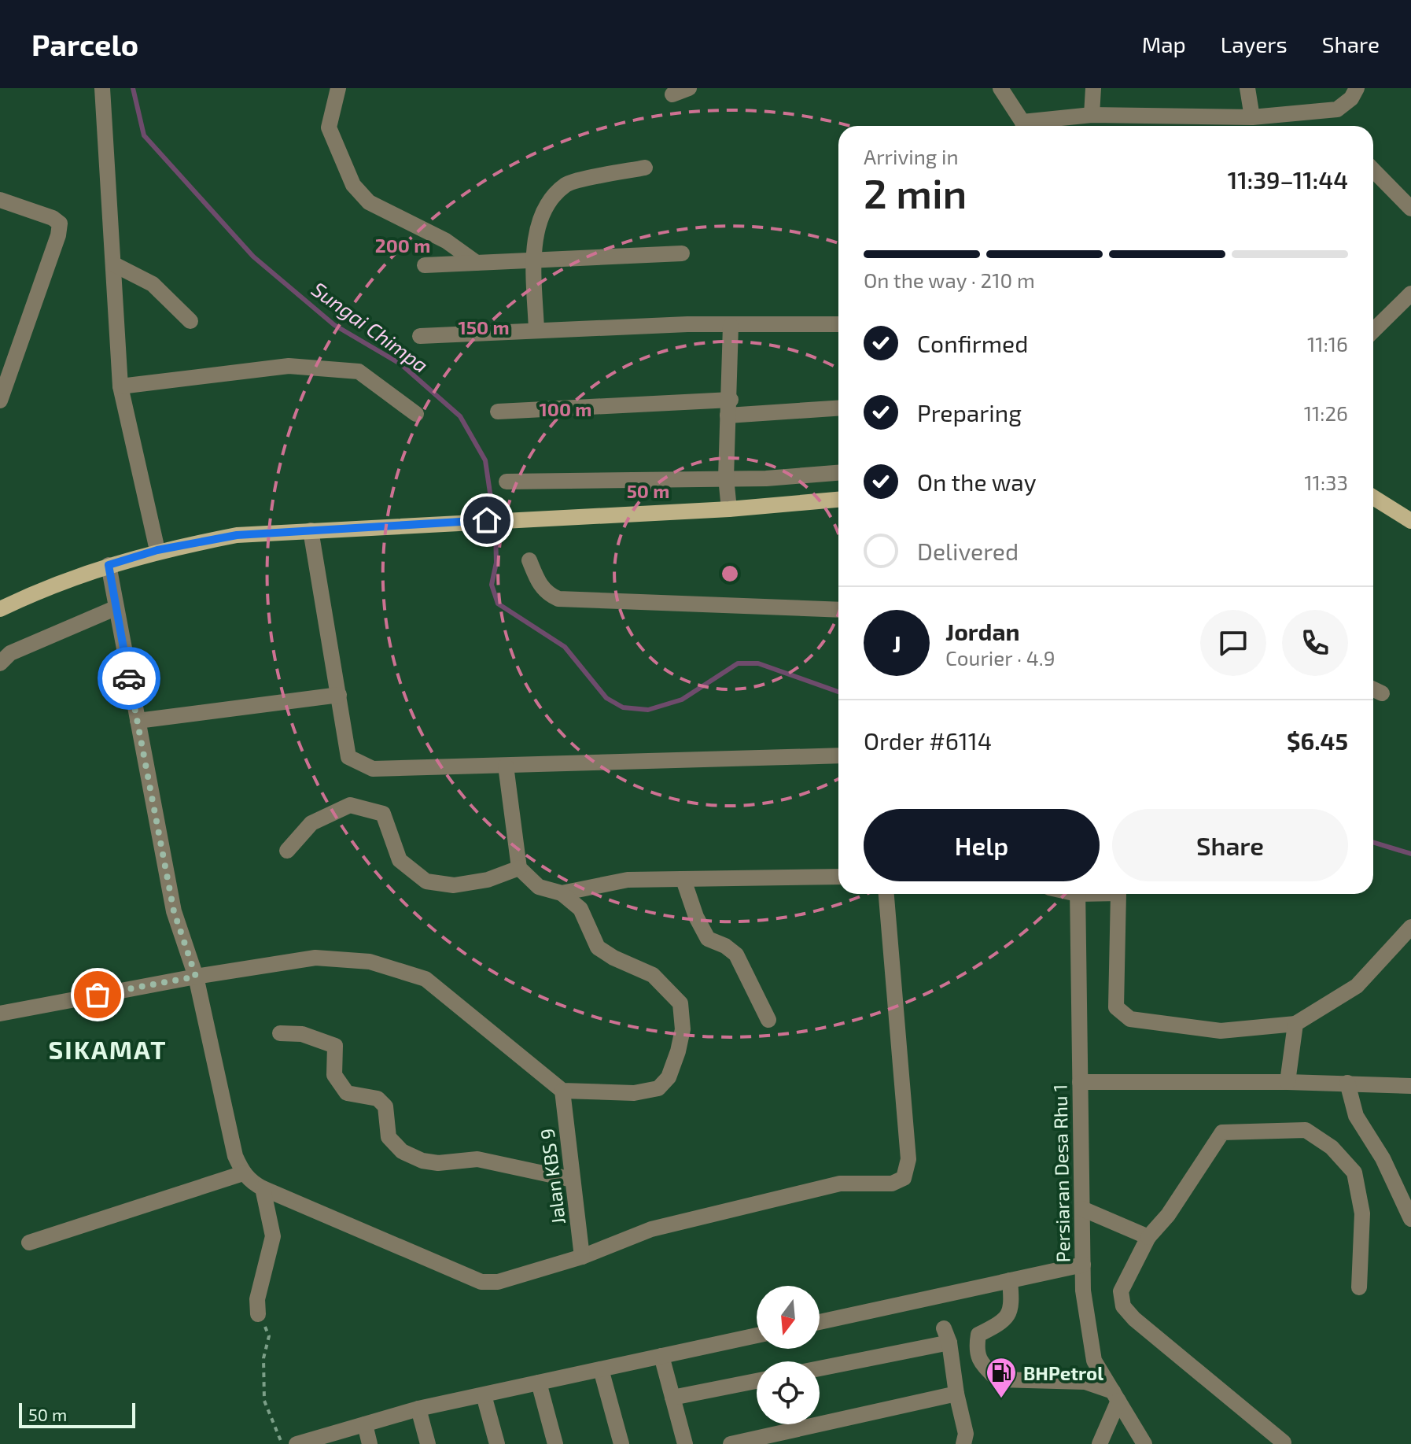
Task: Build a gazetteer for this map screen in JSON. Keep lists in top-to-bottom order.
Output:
{
  "streets": {
    "street": ["Persiaran Desa Rhu 1", "Jalan KBS 9"]
  },
  "districts": ["SIKAMAT"],
  "water": ["Sungai Chimpa"],
  "places": {
    "fuel station": ["BHPetrol"]
  },
  "scale_bar": "50 m",
  "north": "bottom",
  "page": {
    "header": "Parcelo",
    "nav": ["Map", "Layers", "Share"],
    "heading": ["2 min", "Arriving in", "11:39–11:44"],
    "panel": [
      "Jordan",
      "Courier · 4.9",
      "Order #6114",
      "$6.45"
    ],
    "bar": "On the way · 210 m",
    "list": [
      ["Confirmed", "11:16"],
      ["Preparing", "11:26"],
      ["On the way", "11:33"],
      "Delivered"
    ],
    "round": "J",
    "buttons": ["Help", "Share"],
    "scale": "50 m"
  },
  "rings": [
    "200 m",
    "150 m",
    "100 m",
    "50 m"
  ]
}
